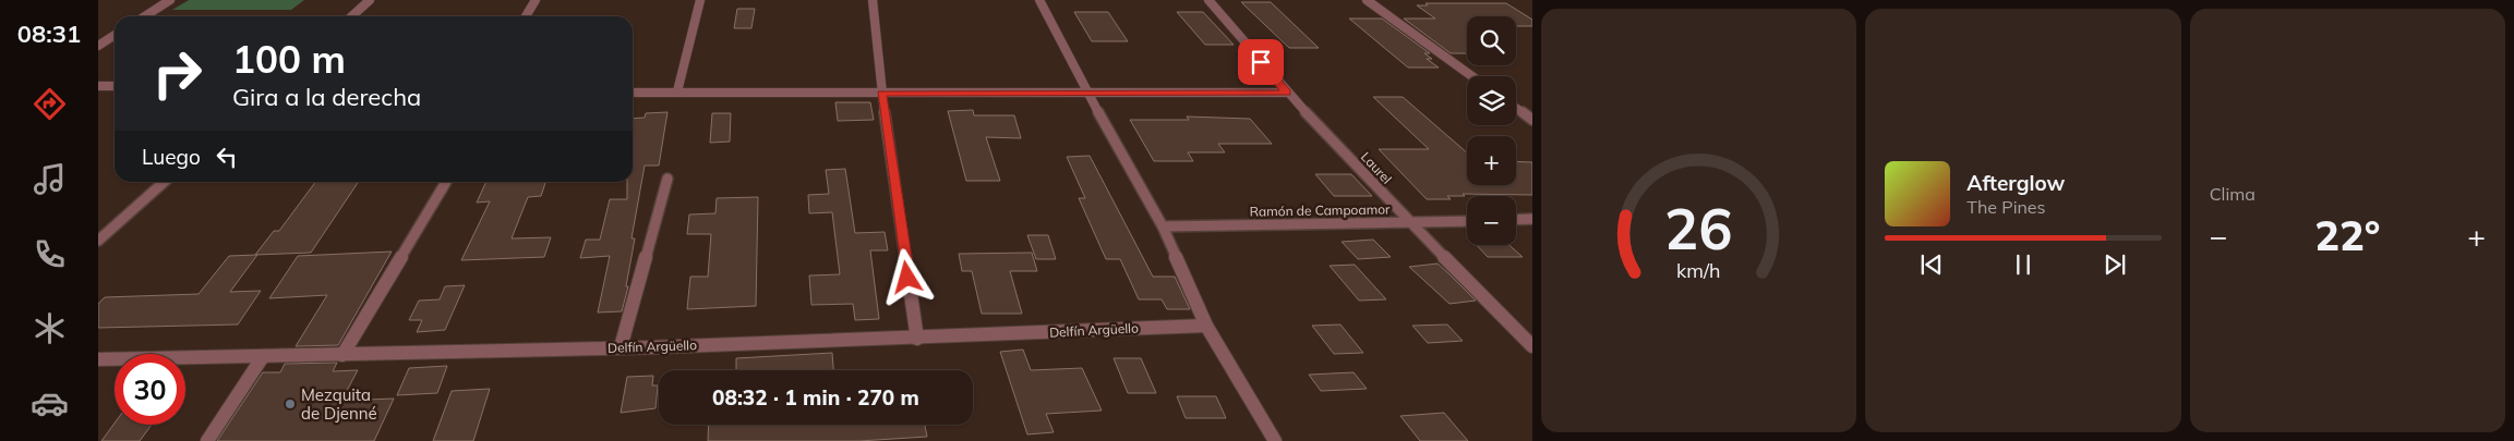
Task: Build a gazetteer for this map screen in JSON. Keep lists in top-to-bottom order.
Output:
{
  "streets": {
    "street": ["Laurel", "Ramón de Campoamor", "Delfín Argüello"]
  },
  "crossings": [
    ["Laurel", "Ramón de Campoamor"]
  ],
  "places": ["Mezquita de Djenné"],
  "page": {
    "tabs": "08:31",
    "tile": "Clima",
    "map_buttons": ["+", "−"],
    "turn": ["100 m", "Gira a la derecha"],
    "then": "Luego",
    "song": ["Afterglow", "The Pines"],
    "heat": ["−", "22°", "+"],
    "limit": "30",
    "trip": "08:32 · 1 min · 270 m",
    "gauge": ["26", "km/h"]
  }
}
